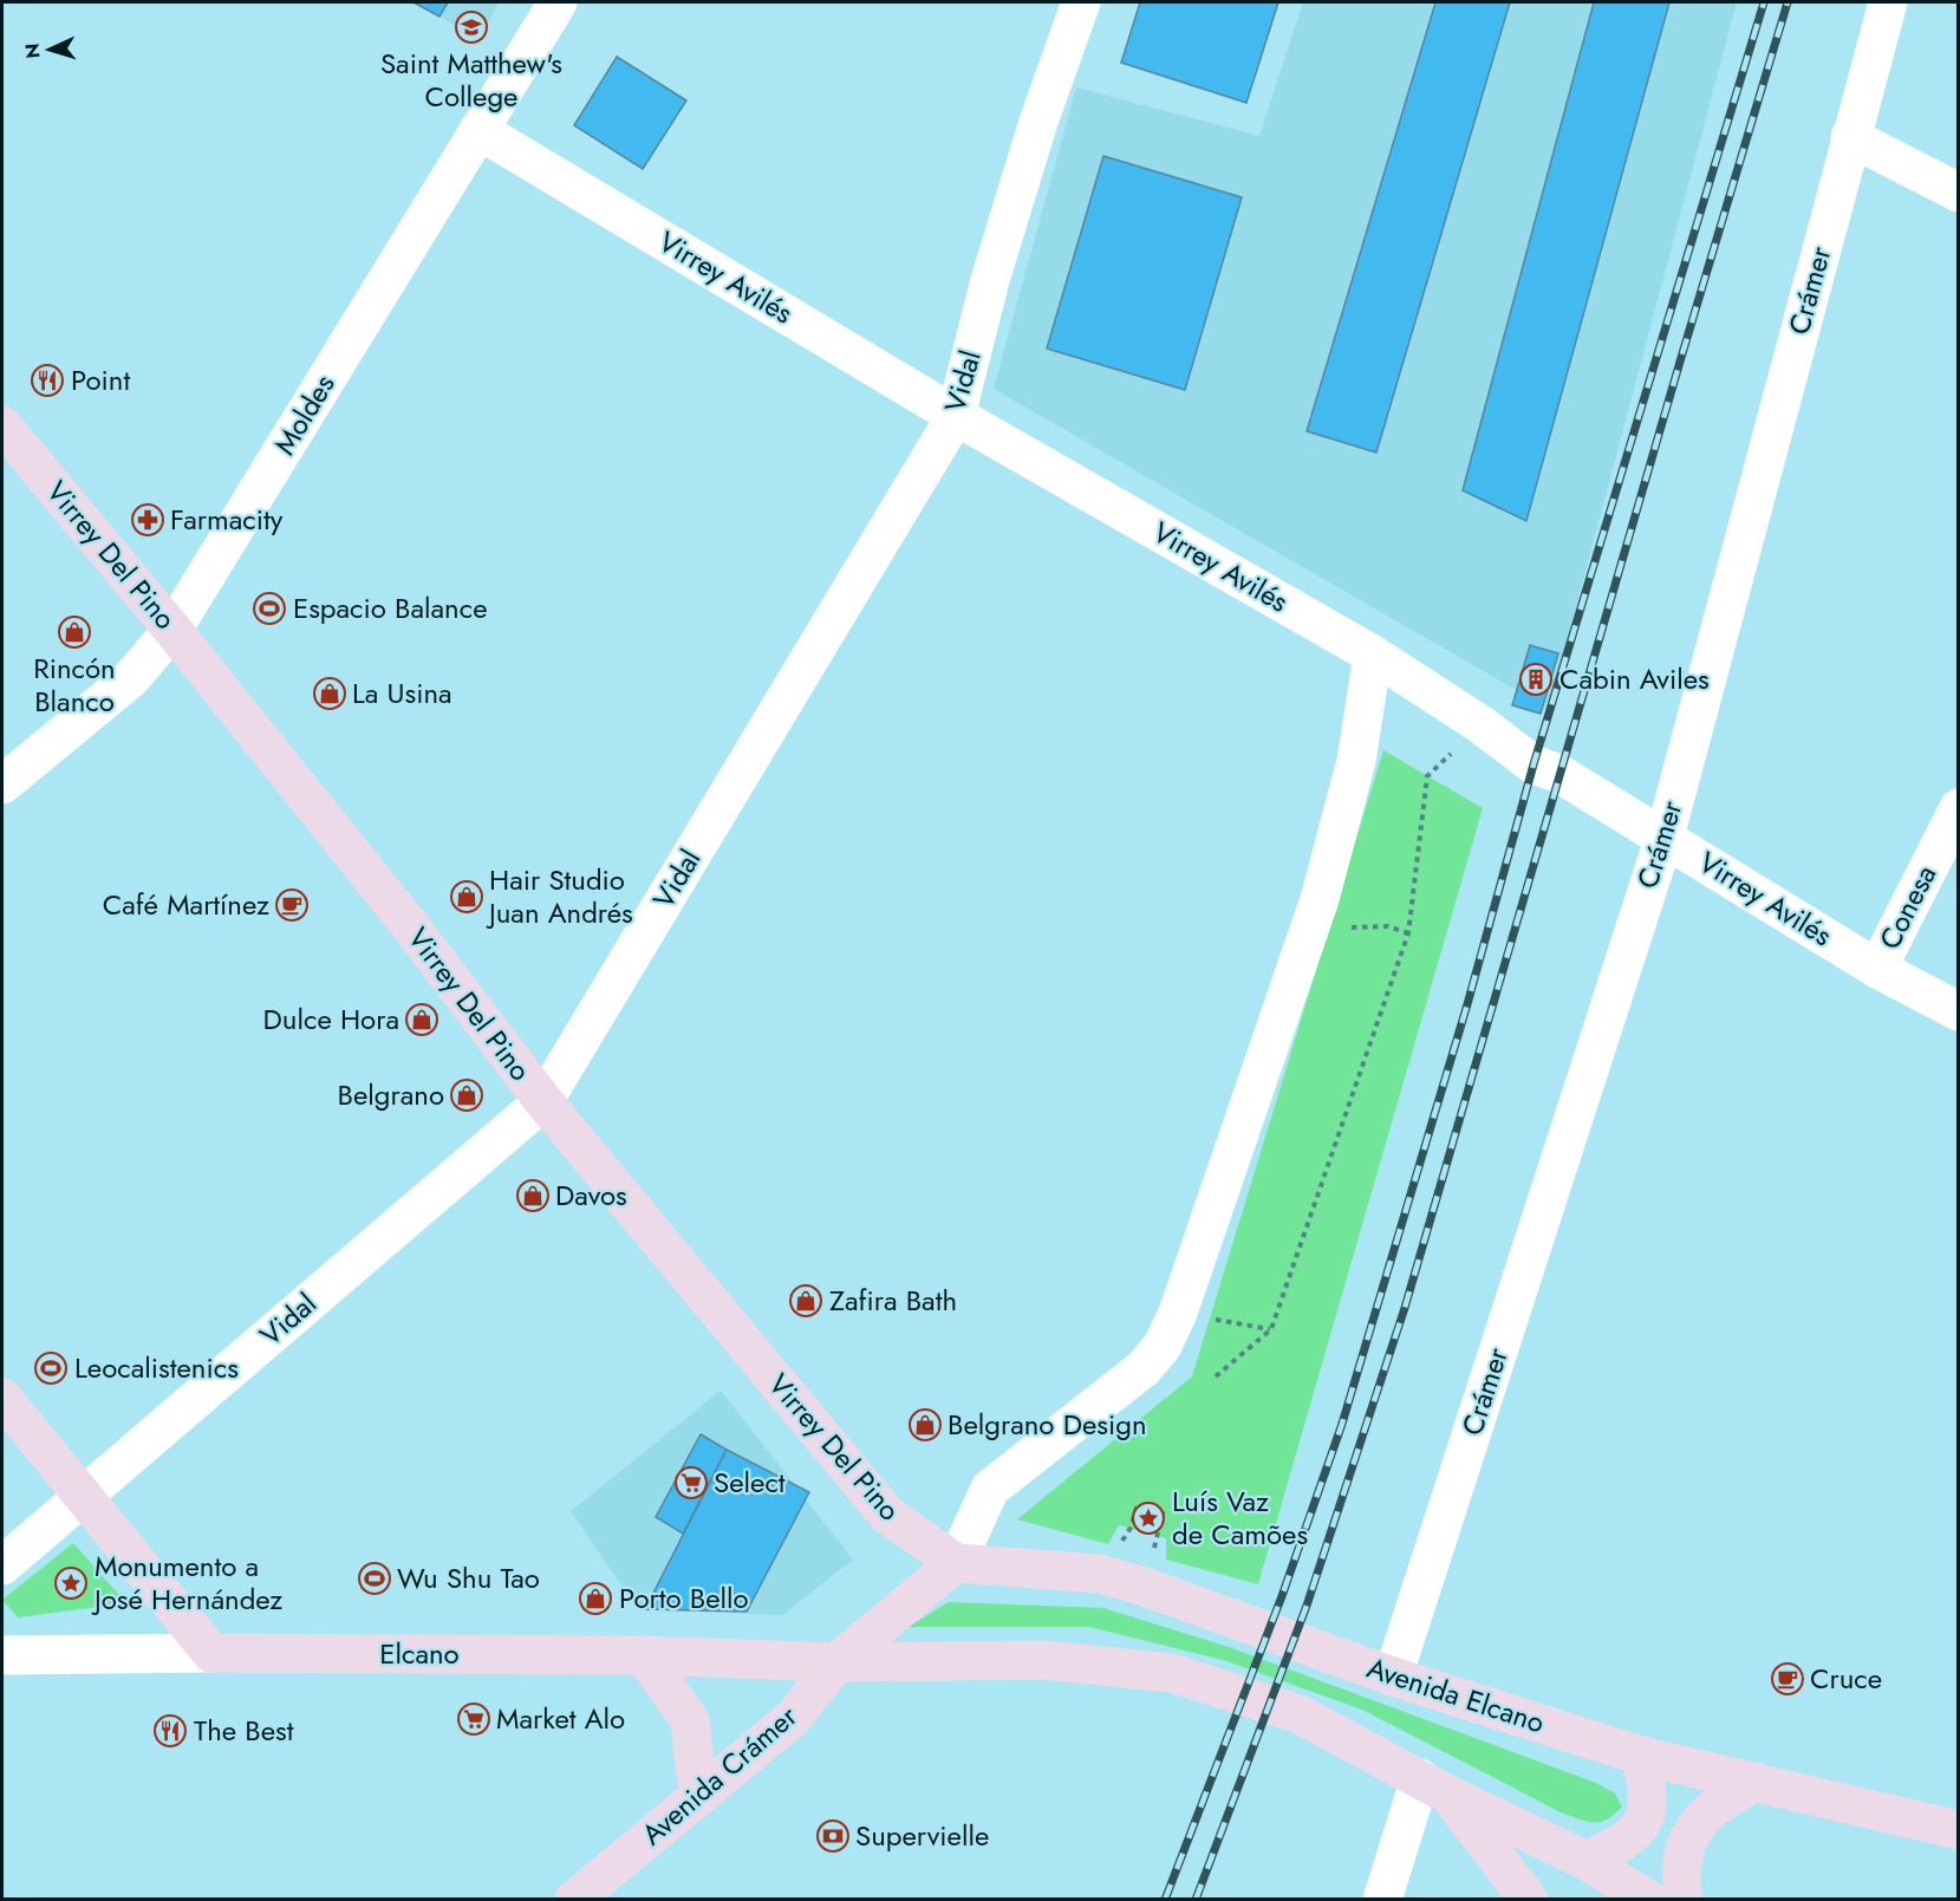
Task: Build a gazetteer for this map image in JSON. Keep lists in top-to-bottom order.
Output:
{
  "streets": {
    "main road": [
      "Virrey Del Pino",
      "Elcano",
      "Avenida Elcano",
      "Avenida Crámer"
    ],
    "street": [
      "Virrey Avilés",
      "Crámer",
      "Vidal",
      "Moldes",
      "Conesa"
    ]
  },
  "crossings": [
    ["Virrey Avilés", "Crámer"],
    ["Virrey Avilés", "Vidal"],
    ["Virrey Avilés", "Moldes"],
    ["Virrey Avilés", "Conesa"],
    ["Crámer", "Avenida Elcano"],
    ["Vidal", "Virrey Del Pino"],
    ["Moldes", "Virrey Del Pino"],
    ["Virrey Del Pino", "Avenida Elcano"],
    ["Virrey Del Pino", "Avenida Crámer"],
    ["Elcano", "Avenida Crámer"],
    ["Avenida Elcano", "Avenida Crámer"]
  ],
  "places": {
    "school or university": ["Saint Matthew's College"],
    "restaurant": ["Point", "The Best"],
    "pharmacy": ["Farmacity"],
    "sports": ["Espacio Balance", "Leocalistenics", "Wu Shu Tao"],
    "shop": [
      "Rincón Blanco",
      "La Usina",
      "Hair Studio Juan Andrés",
      "Dulce Hora",
      "Belgrano",
      "Davos",
      "Zafira Bath",
      "Belgrano Design",
      "Porto Bello"
    ],
    "building": ["Cabin Aviles"],
    "cafe": ["Café Martínez", "Cruce"],
    "supermarket": ["Select", "Market Alo"],
    "place": ["Luís Vaz de Camões", "Monumento a José Hernández"],
    "bank": ["Supervielle"]
  },
  "north": "left"
}
